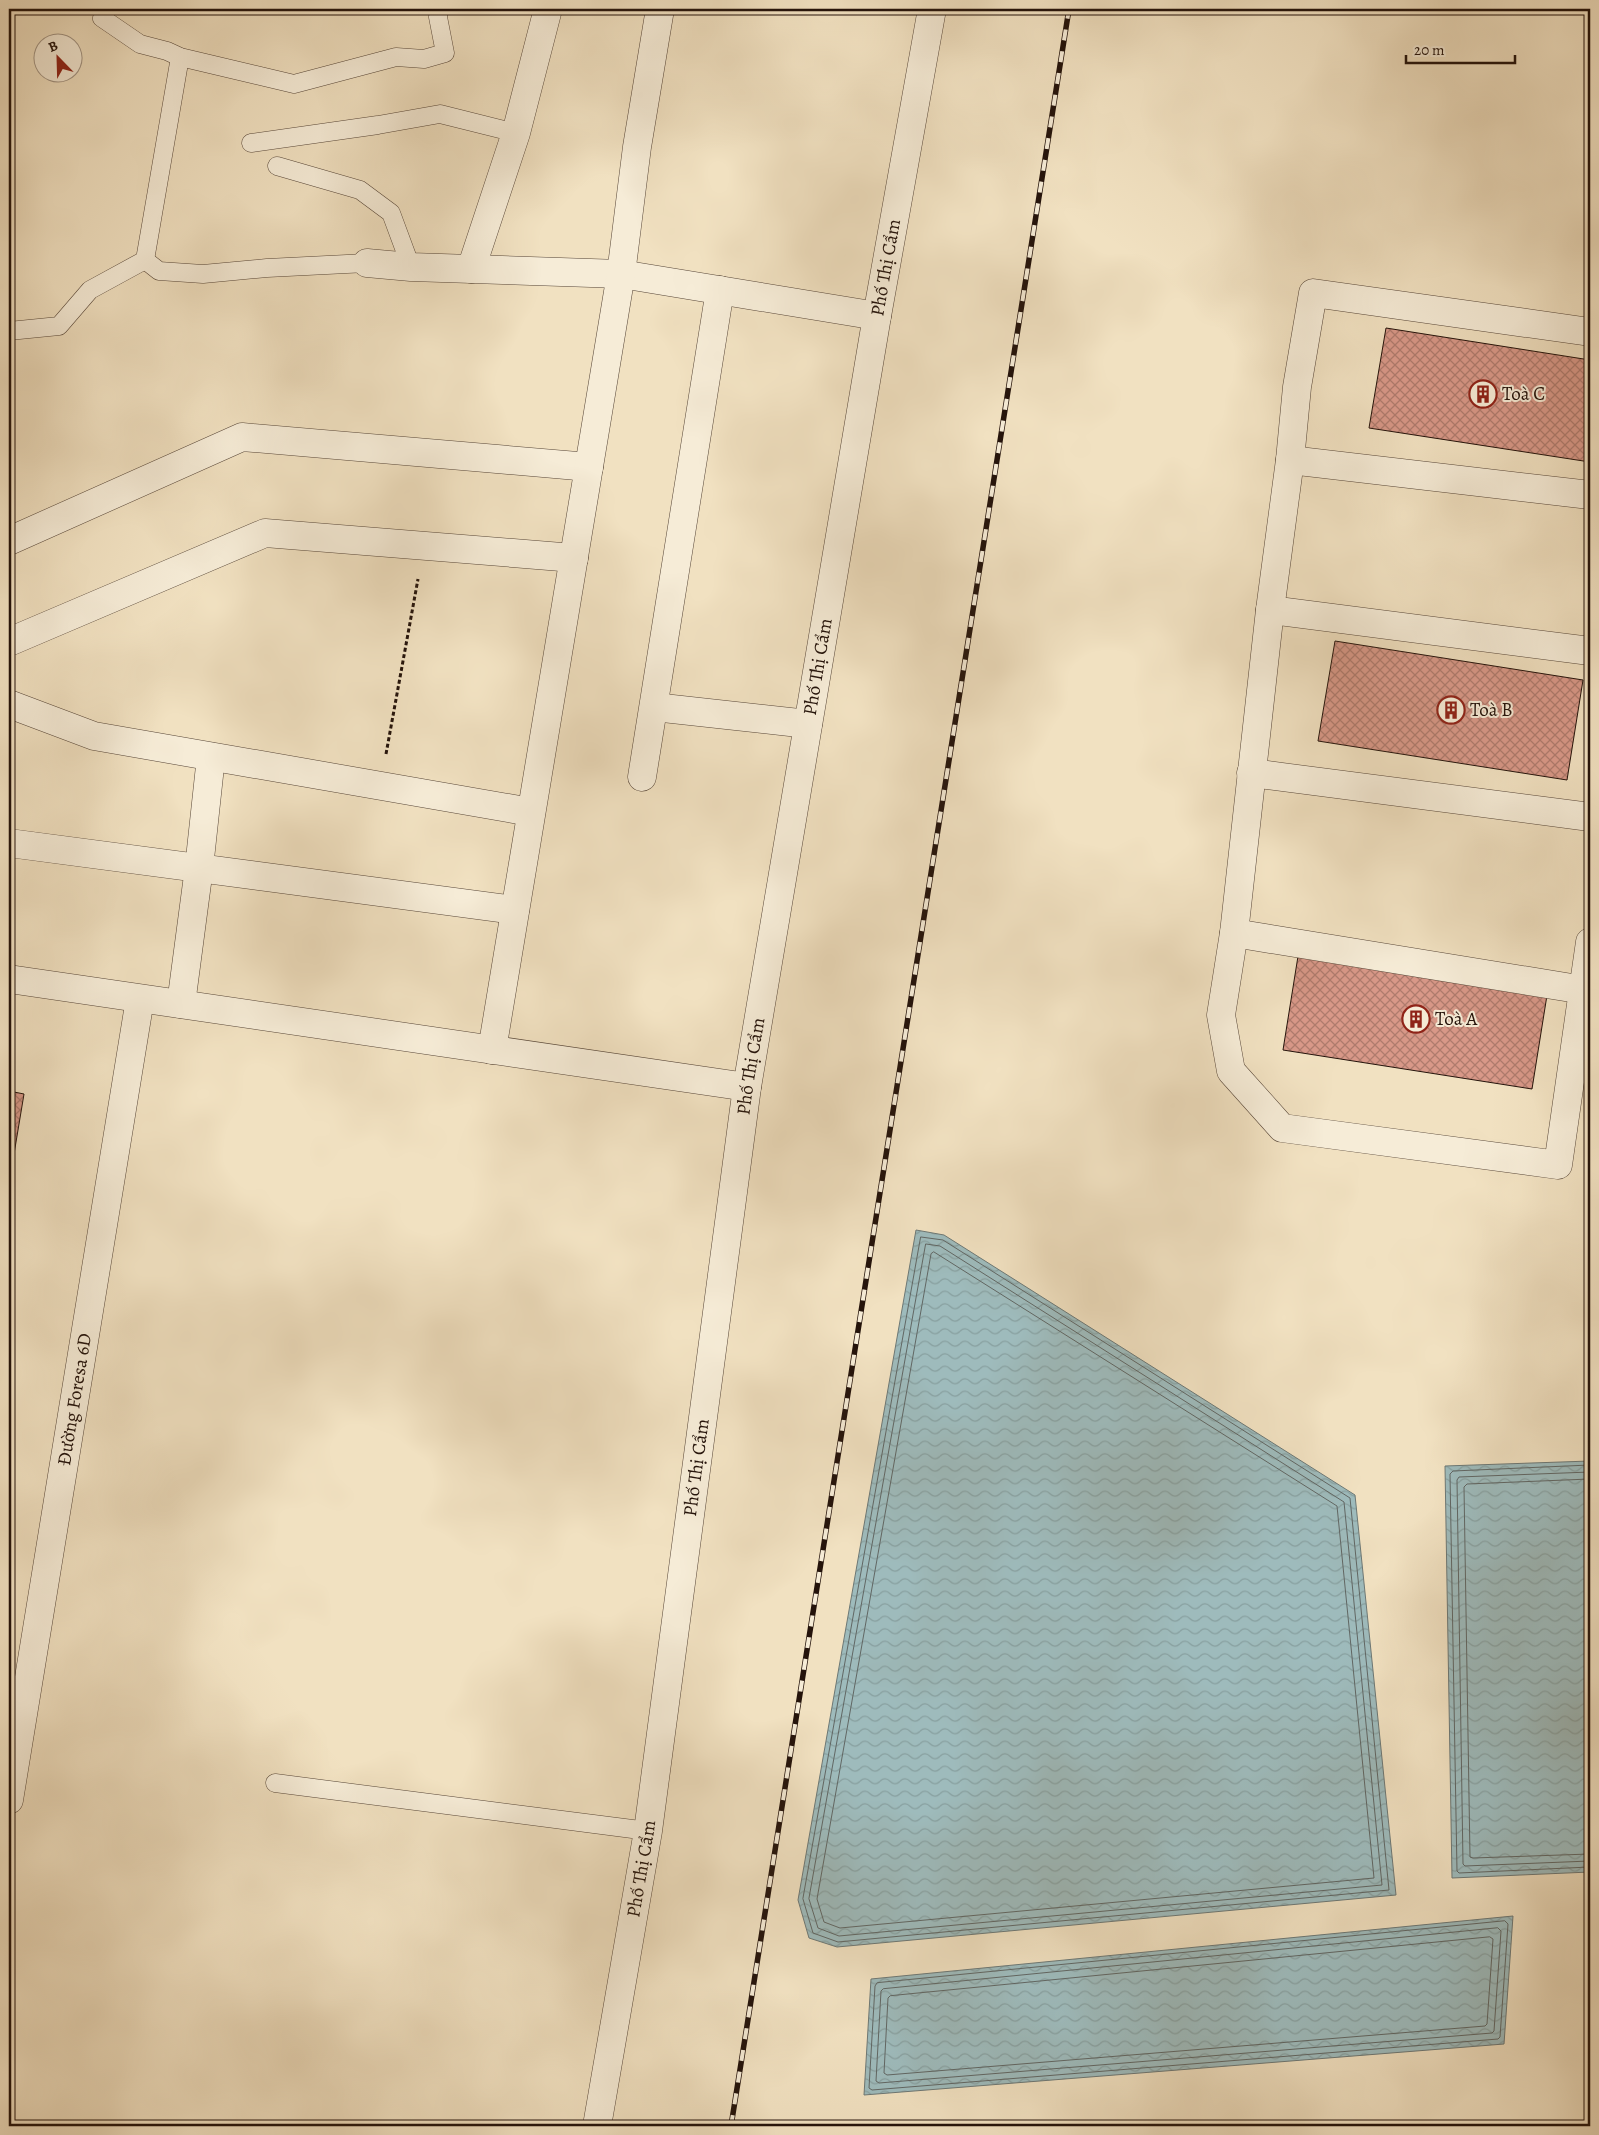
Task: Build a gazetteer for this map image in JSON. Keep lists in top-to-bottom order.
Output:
{
  "streets": {
    "street": ["Phố Thị Cẩm", "Đường Foresa 6D"]
  },
  "places": {
    "building": ["Toà C", "Toà B", "Toà A"]
  },
  "scale_bar": "20 m",
  "north": "top left"
}
